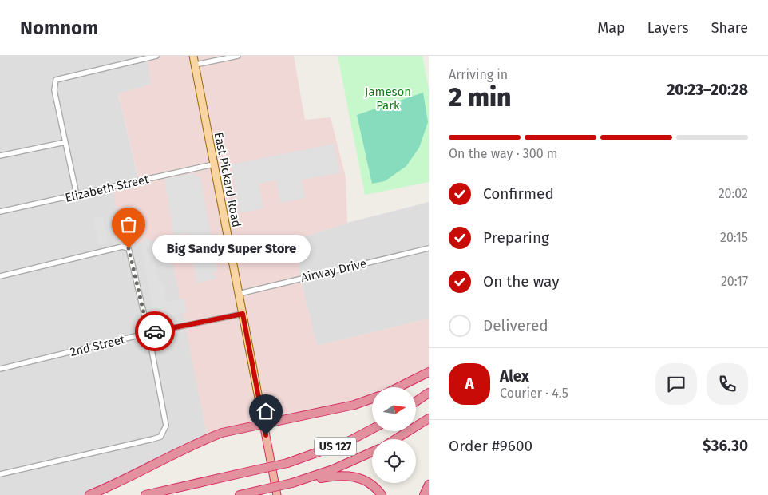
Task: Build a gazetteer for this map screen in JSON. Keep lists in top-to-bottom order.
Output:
{
  "streets": {
    "highway": ["East Pickard Road", "US 127"],
    "street": ["Elizabeth Street", "Airway Drive", "2nd Street"]
  },
  "crossings": [
    ["East Pickard Road", "Elizabeth Street"],
    ["East Pickard Road", "Airway Drive"],
    ["East Pickard Road", "2nd Street"]
  ],
  "parks": ["Jameson Park"],
  "places": ["Big Sandy Super Store"],
  "north": "right",
  "page": {
    "header": "Nomnom",
    "nav": ["Map", "Layers", "Share"],
    "heading": ["2 min", "Arriving in", "20:23–20:28"],
    "panel": [
      "Alex",
      "Courier · 4.5",
      "Order #9600",
      "$36.30"
    ],
    "bar": "On the way · 300 m",
    "list": [
      ["Confirmed", "20:02"],
      ["Preparing", "20:15"],
      ["On the way", "20:17"],
      "Delivered"
    ],
    "bubble": "Big Sandy Super Store",
    "round": "A"
  }
}
